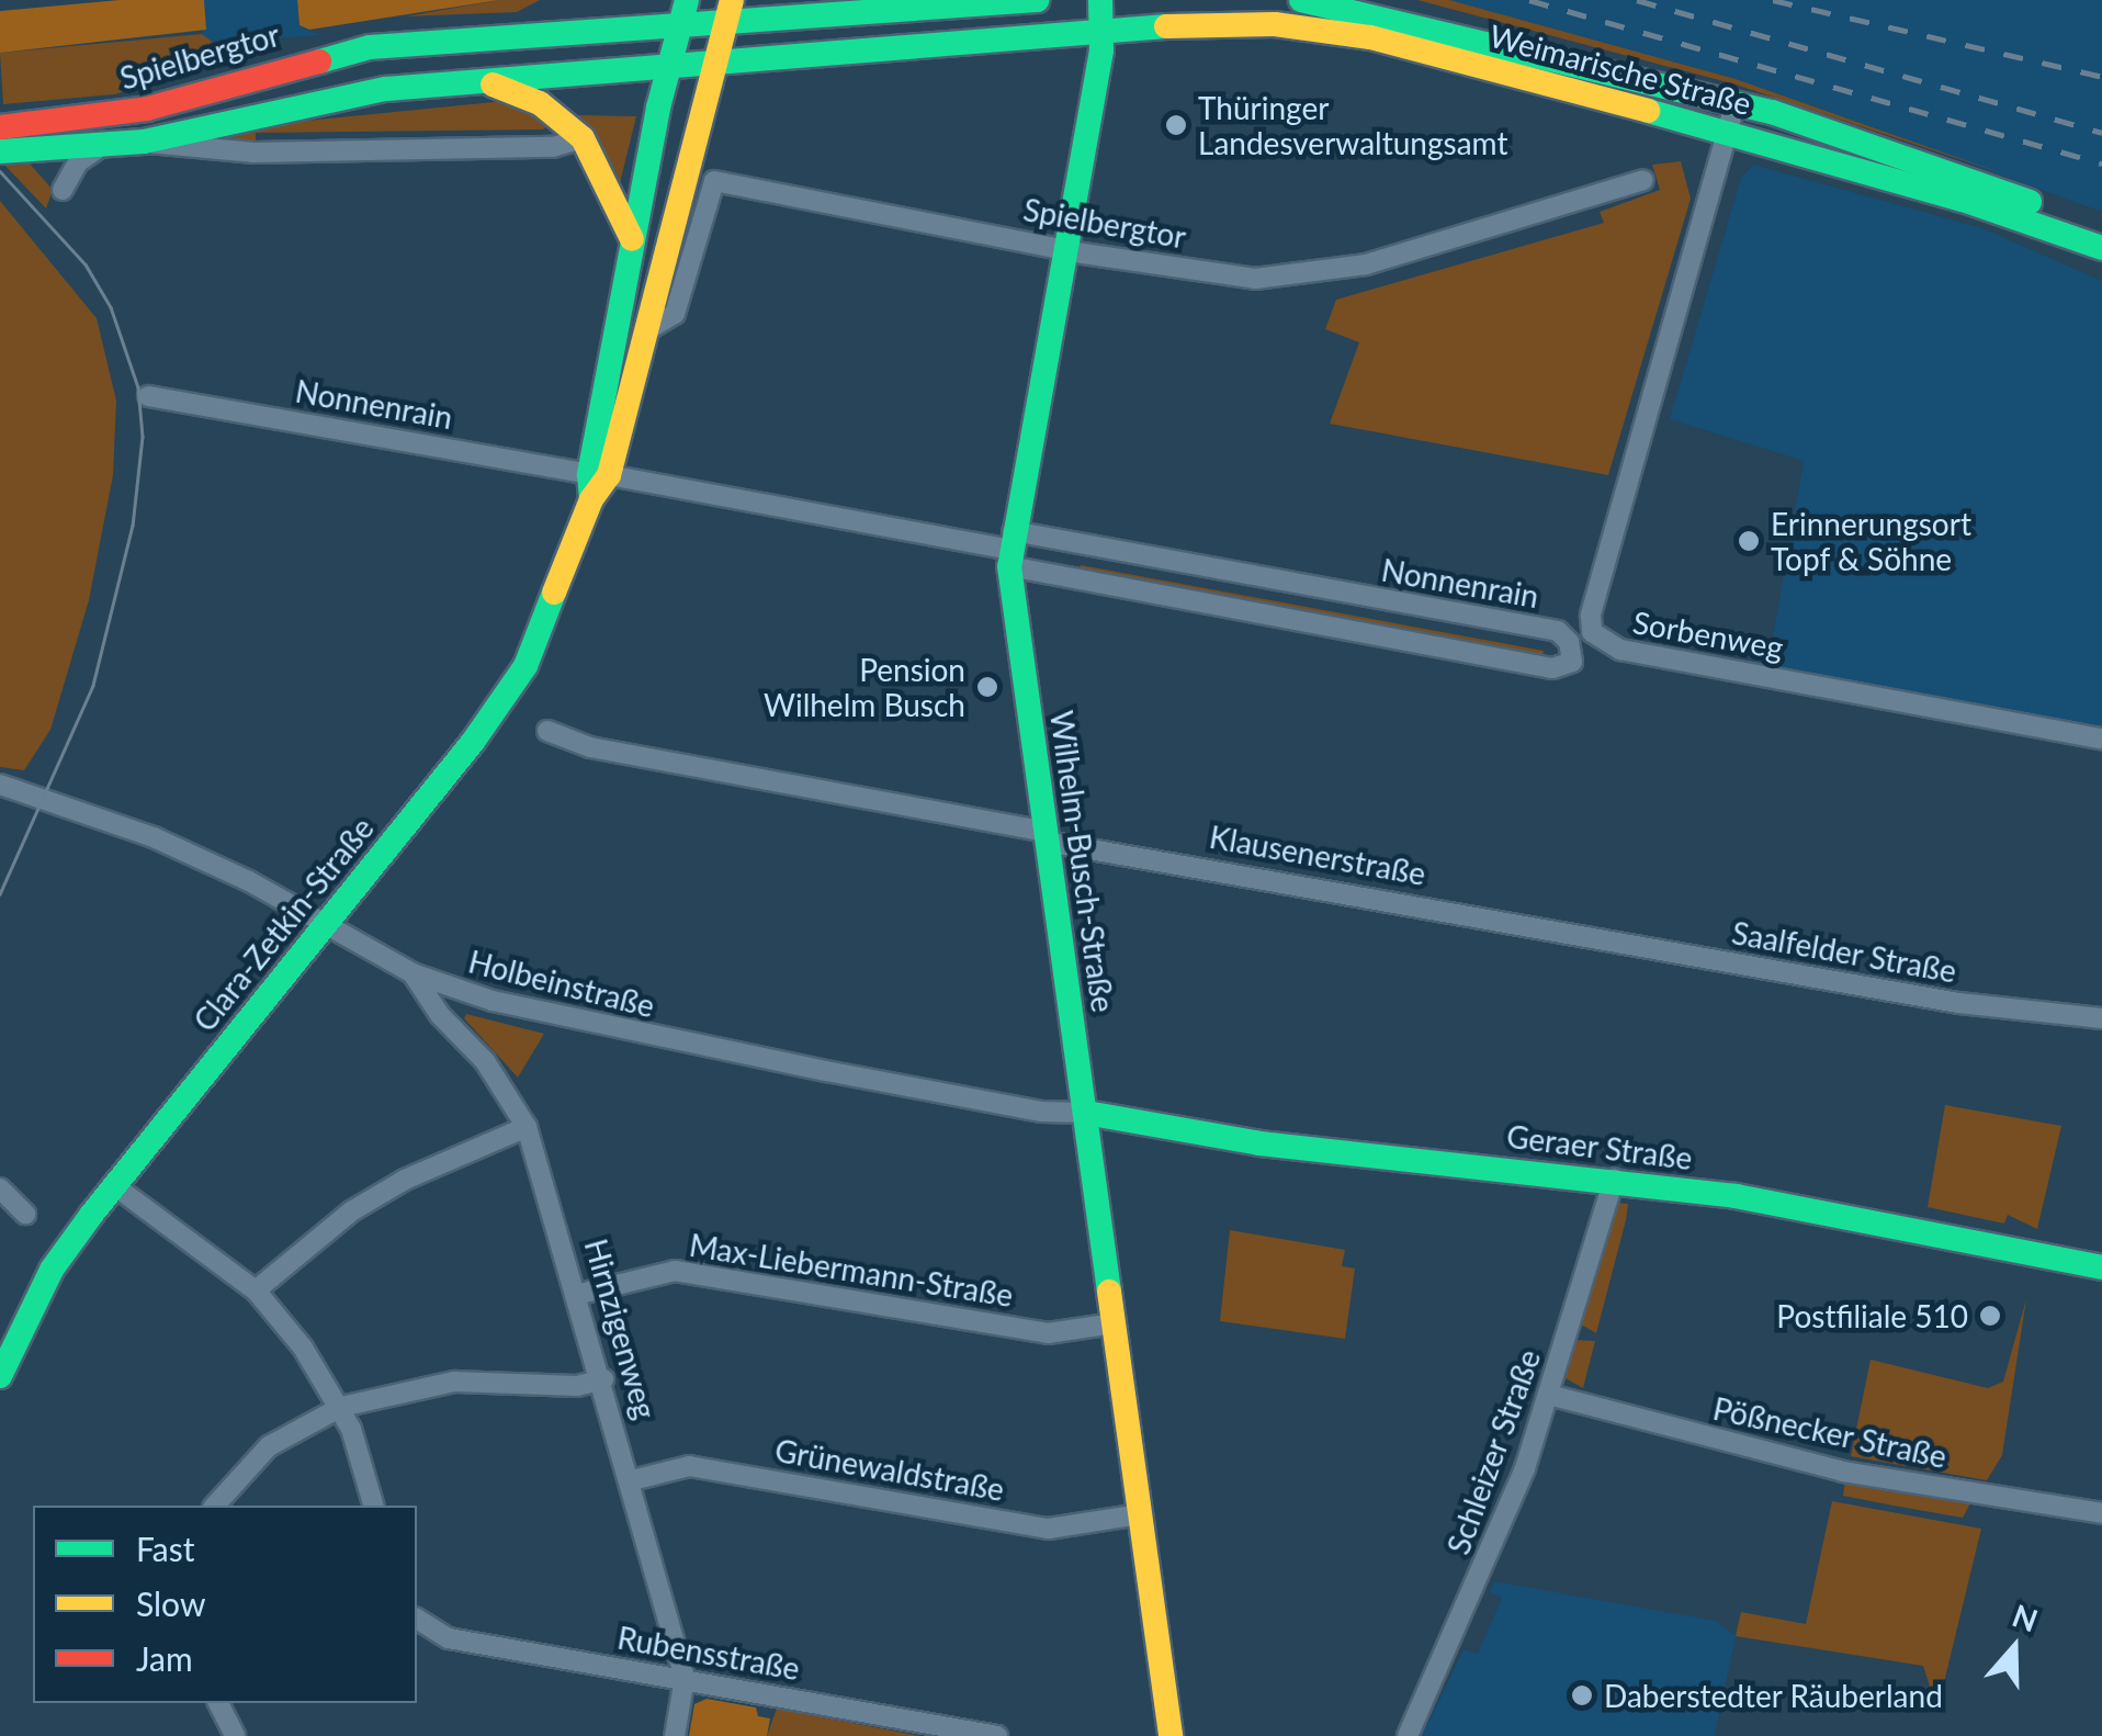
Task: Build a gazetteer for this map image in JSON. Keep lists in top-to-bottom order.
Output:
{
  "streets": {
    "main road": [
      "Spielbergtor",
      "Weimarische Straße",
      "Wilhelm-Busch-Straße",
      "Clara-Zetkin-Straße",
      "Geraer Straße"
    ],
    "street": [
      "Nonnenrain",
      "Sorbenweg",
      "Klausenerstraße",
      "Saalfelder Straße",
      "Holbeinstraße",
      "Max-Liebermann-Straße",
      "Hirnzigenweg",
      "Pößnecker Straße",
      "Schleizer Straße",
      "Grünewaldstraße",
      "Rubensstraße"
    ]
  },
  "crossings": [
    ["Spielbergtor", "Wilhelm-Busch-Straße"],
    ["Spielbergtor", "Clara-Zetkin-Straße"],
    ["Weimarische Straße", "Sorbenweg"],
    ["Weimarische Straße", "Wilhelm-Busch-Straße"],
    ["Weimarische Straße", "Clara-Zetkin-Straße"],
    ["Nonnenrain", "Wilhelm-Busch-Straße"],
    ["Nonnenrain", "Clara-Zetkin-Straße"],
    ["Klausenerstraße", "Wilhelm-Busch-Straße"],
    ["Klausenerstraße", "Saalfelder Straße"],
    ["Wilhelm-Busch-Straße", "Holbeinstraße"],
    ["Wilhelm-Busch-Straße", "Geraer Straße"],
    ["Wilhelm-Busch-Straße", "Max-Liebermann-Straße"],
    ["Wilhelm-Busch-Straße", "Grünewaldstraße"],
    ["Clara-Zetkin-Straße", "Holbeinstraße"],
    ["Holbeinstraße", "Geraer Straße"],
    ["Holbeinstraße", "Hirnzigenweg"],
    ["Geraer Straße", "Schleizer Straße"],
    ["Max-Liebermann-Straße", "Hirnzigenweg"],
    ["Hirnzigenweg", "Grünewaldstraße"],
    ["Hirnzigenweg", "Rubensstraße"],
    ["Pößnecker Straße", "Schleizer Straße"]
  ],
  "places": [
    "Thüringer Landesverwaltungsamt",
    "Erinnerungsort Topf & Söhne",
    "Pension Wilhelm Busch",
    "Postfiliale 510",
    "Daberstedter Räuberland"
  ],
  "legend": ["Fast", "Slow", "Jam"],
  "north": "top"
}
